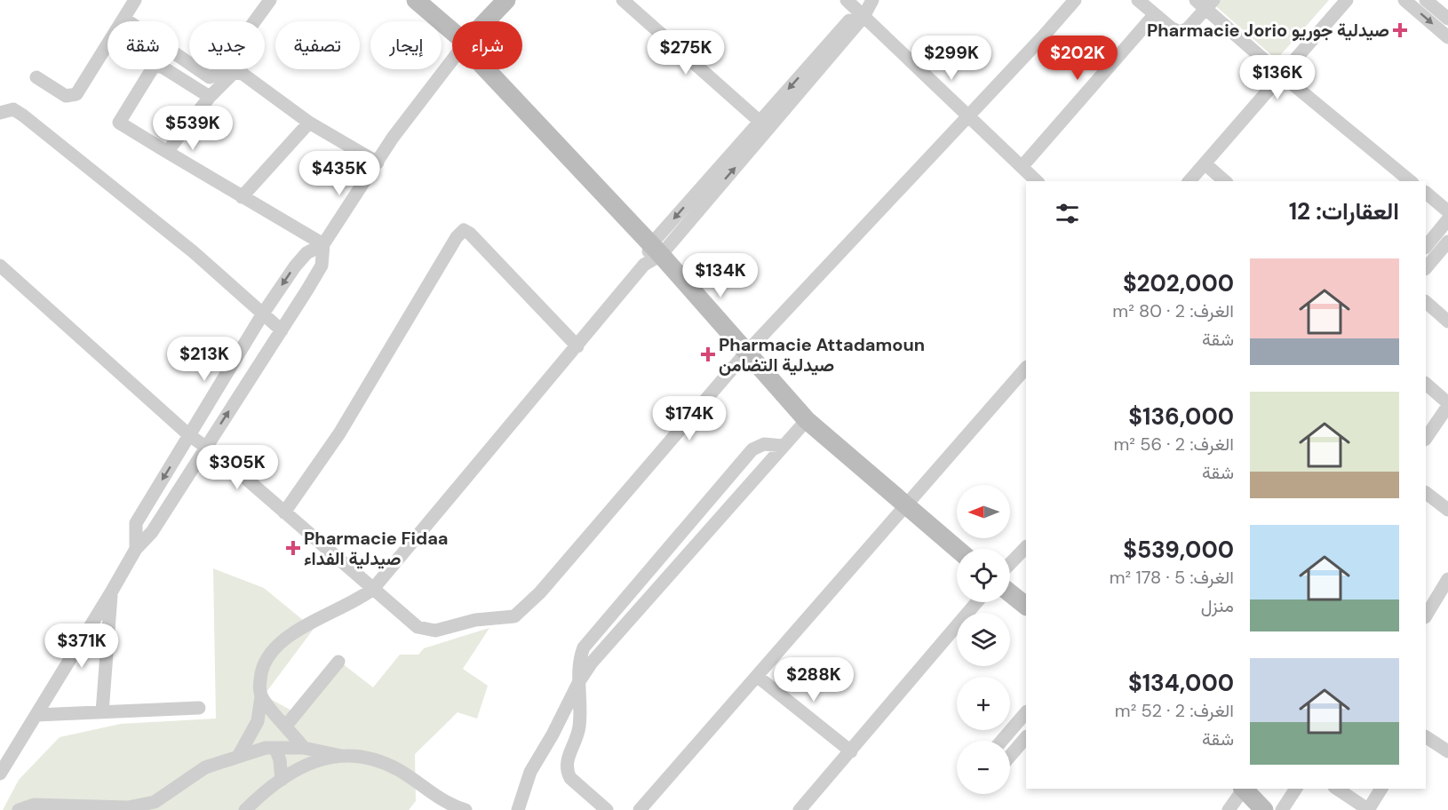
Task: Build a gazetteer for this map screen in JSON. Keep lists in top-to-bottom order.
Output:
{
  "places": {
    "health": ["Pharmacie Jorio صيدلية جوريو", "Pharmacie Attadamoun صيدلية التضامن", "Pharmacie Fidaa صيدلية الفداء"]
  },
  "north": "left",
  "page": {
    "chip": [
      "شراء",
      "إيجار",
      "تصفية",
      "جديد",
      "شقة"
    ],
    "price": [
      "$275K",
      "$299K",
      "$202K",
      "$136K",
      "$539K",
      "$435K",
      "$134K",
      "$213K",
      "$174K",
      "$305K",
      "$371K",
      "$288K"
    ],
    "heading": "العقارات: 12",
    "list": [
      {
        "name": "$202,000",
        "note": "الغرف: 2 · 80 m² · شقة"
      },
      {
        "name": "$136,000",
        "note": "الغرف: 2 · 56 m² · شقة"
      },
      {
        "name": "$539,000",
        "note": "الغرف: 5 · 178 m² · منزل"
      },
      {
        "name": "$134,000",
        "note": "الغرف: 2 · 52 m² · شقة"
      }
    ],
    "map_buttons": ["+", "−"]
  }
}
